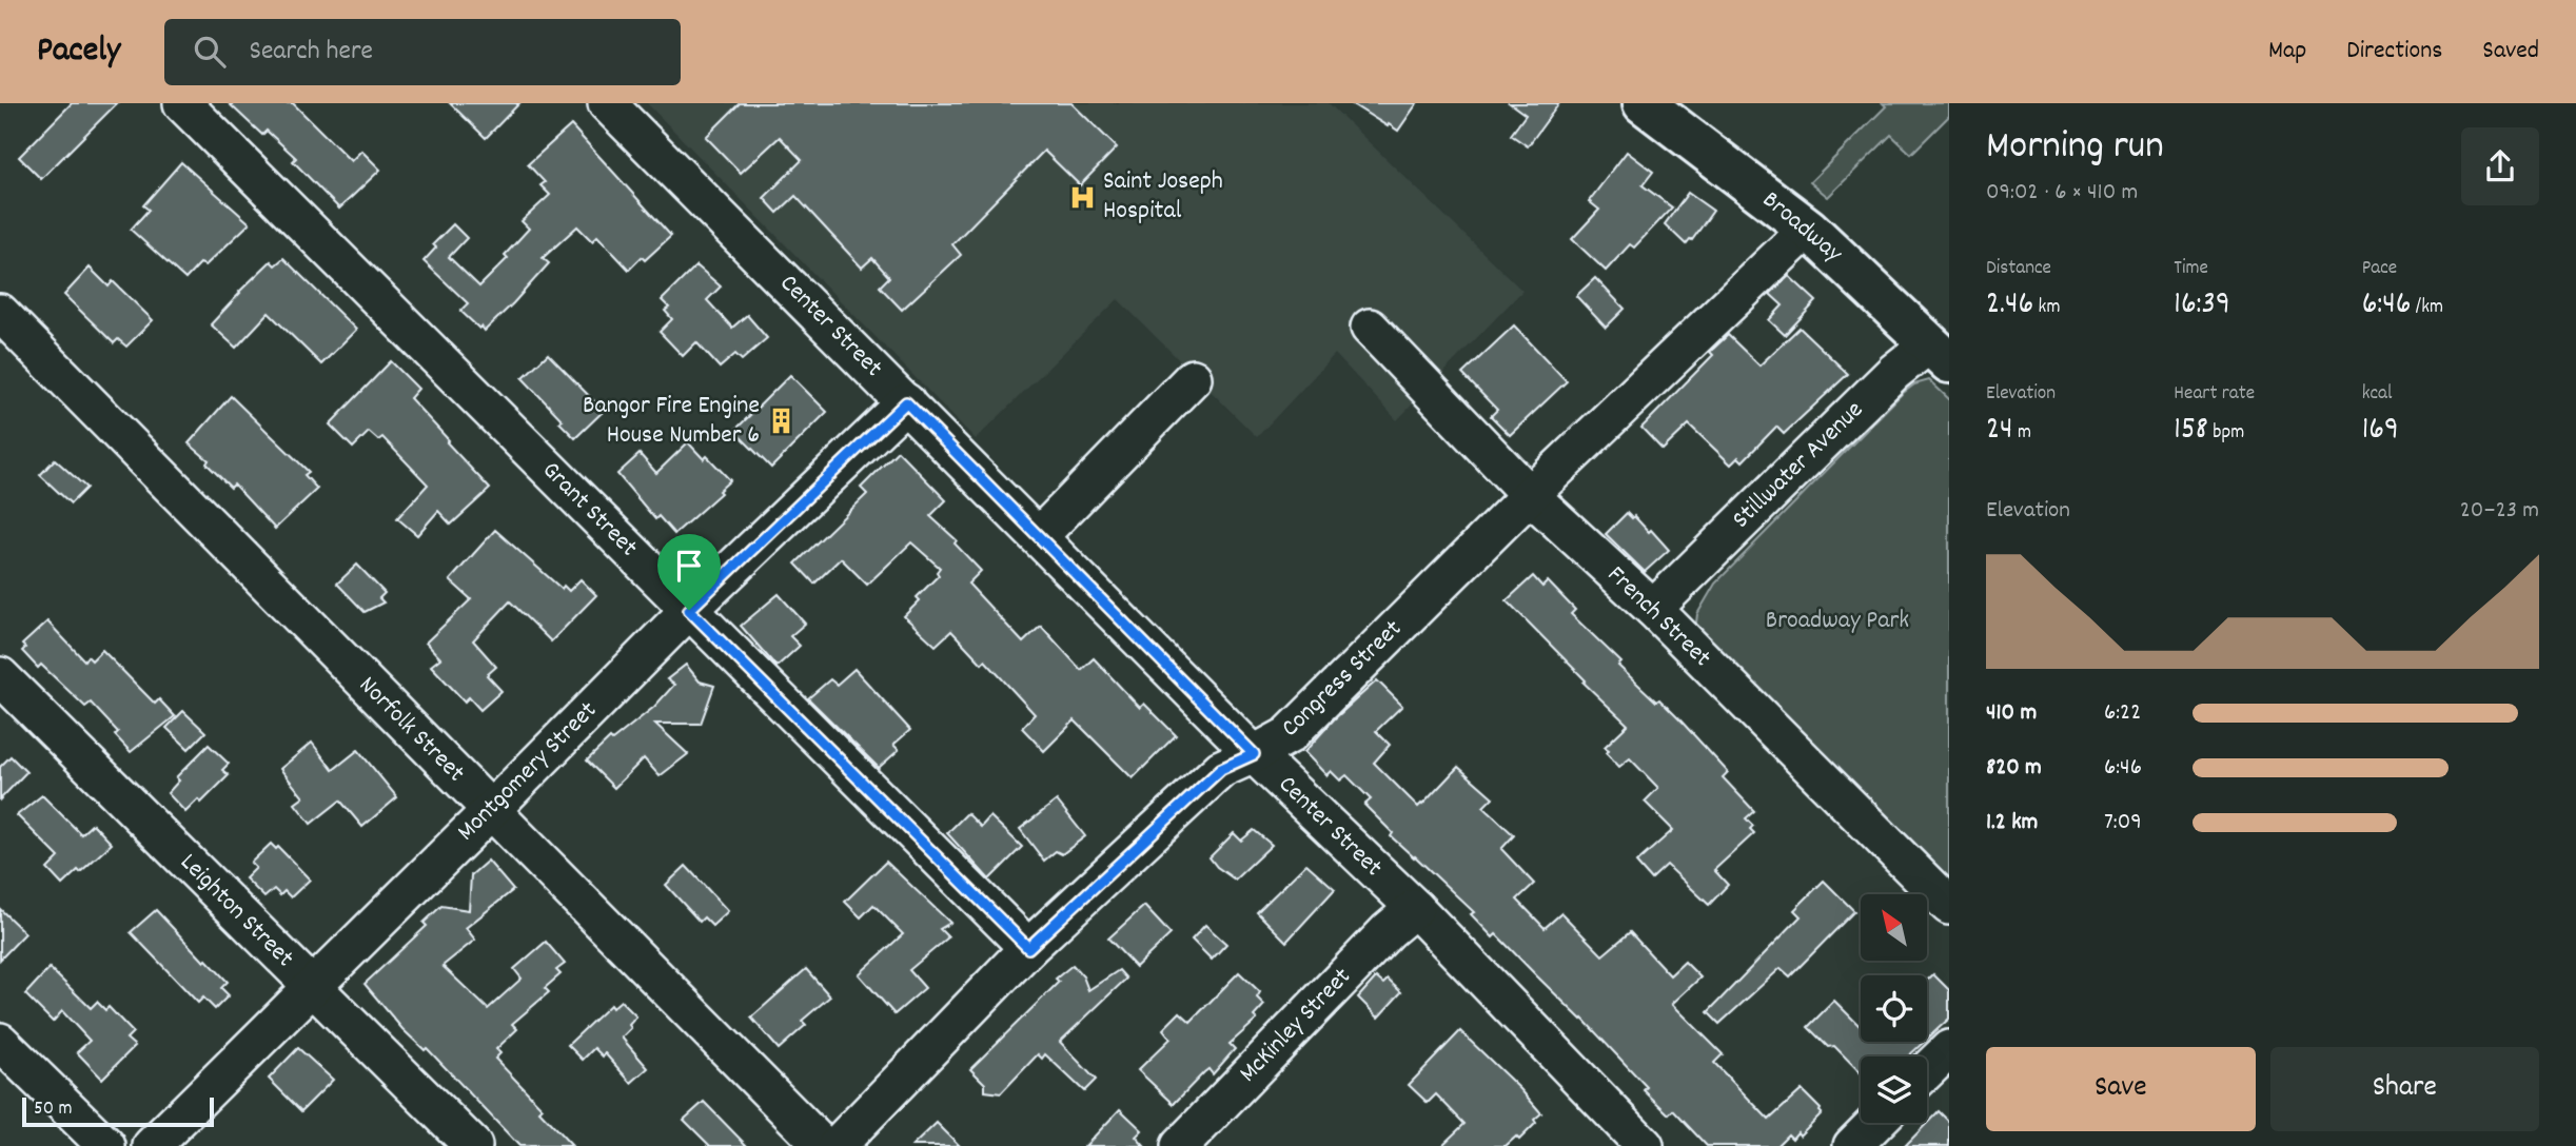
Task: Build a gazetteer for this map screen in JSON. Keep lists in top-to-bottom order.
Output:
{
  "streets": {
    "main road": ["Broadway"],
    "street": [
      "Center Street",
      "Stillwater Avenue",
      "Grant Street",
      "French Street",
      "Congress Street",
      "Norfolk Street",
      "Montgomery Street",
      "Leighton Street",
      "McKinley Street"
    ]
  },
  "crossings": [
    ["Broadway", "Stillwater Avenue"],
    ["Broadway", "Congress Street"],
    ["Center Street", "Congress Street"],
    ["Center Street", "Montgomery Street"],
    ["Center Street", "McKinley Street"],
    ["Stillwater Avenue", "French Street"],
    ["Grant Street", "Congress Street"],
    ["Grant Street", "Montgomery Street"],
    ["French Street", "Congress Street"],
    ["Norfolk Street", "Montgomery Street"],
    ["Montgomery Street", "Leighton Street"]
  ],
  "parks": ["Broadway Park"],
  "places": {
    "hospital": ["Saint Joseph Hospital"],
    "building": ["Bangor Fire Engine House Number 6"]
  },
  "scale_bar": "50 m",
  "north": "top left",
  "page": {
    "header": "Pacely",
    "search": "Search here",
    "nav": ["Map", "Directions", "Saved"],
    "heading": ["Morning run", "09:02 · 6 × 410 m"],
    "stats": [
      ["Distance", "2.46 km"],
      ["Time", "16:39"],
      ["Pace", "6:46 /km"],
      ["Elevation", "24 m"],
      ["Heart rate", "158 bpm"],
      ["kcal", "169"]
    ],
    "chart": ["Elevation", "20–23 m"],
    "list": [
      {
        "name": "410 m",
        "note": "6:22"
      },
      {
        "name": "820 m",
        "note": "6:46"
      },
      {
        "name": "1.2 km",
        "note": "7:09"
      }
    ],
    "buttons": ["Save", "Share"],
    "scale": "50 m"
  }
}
